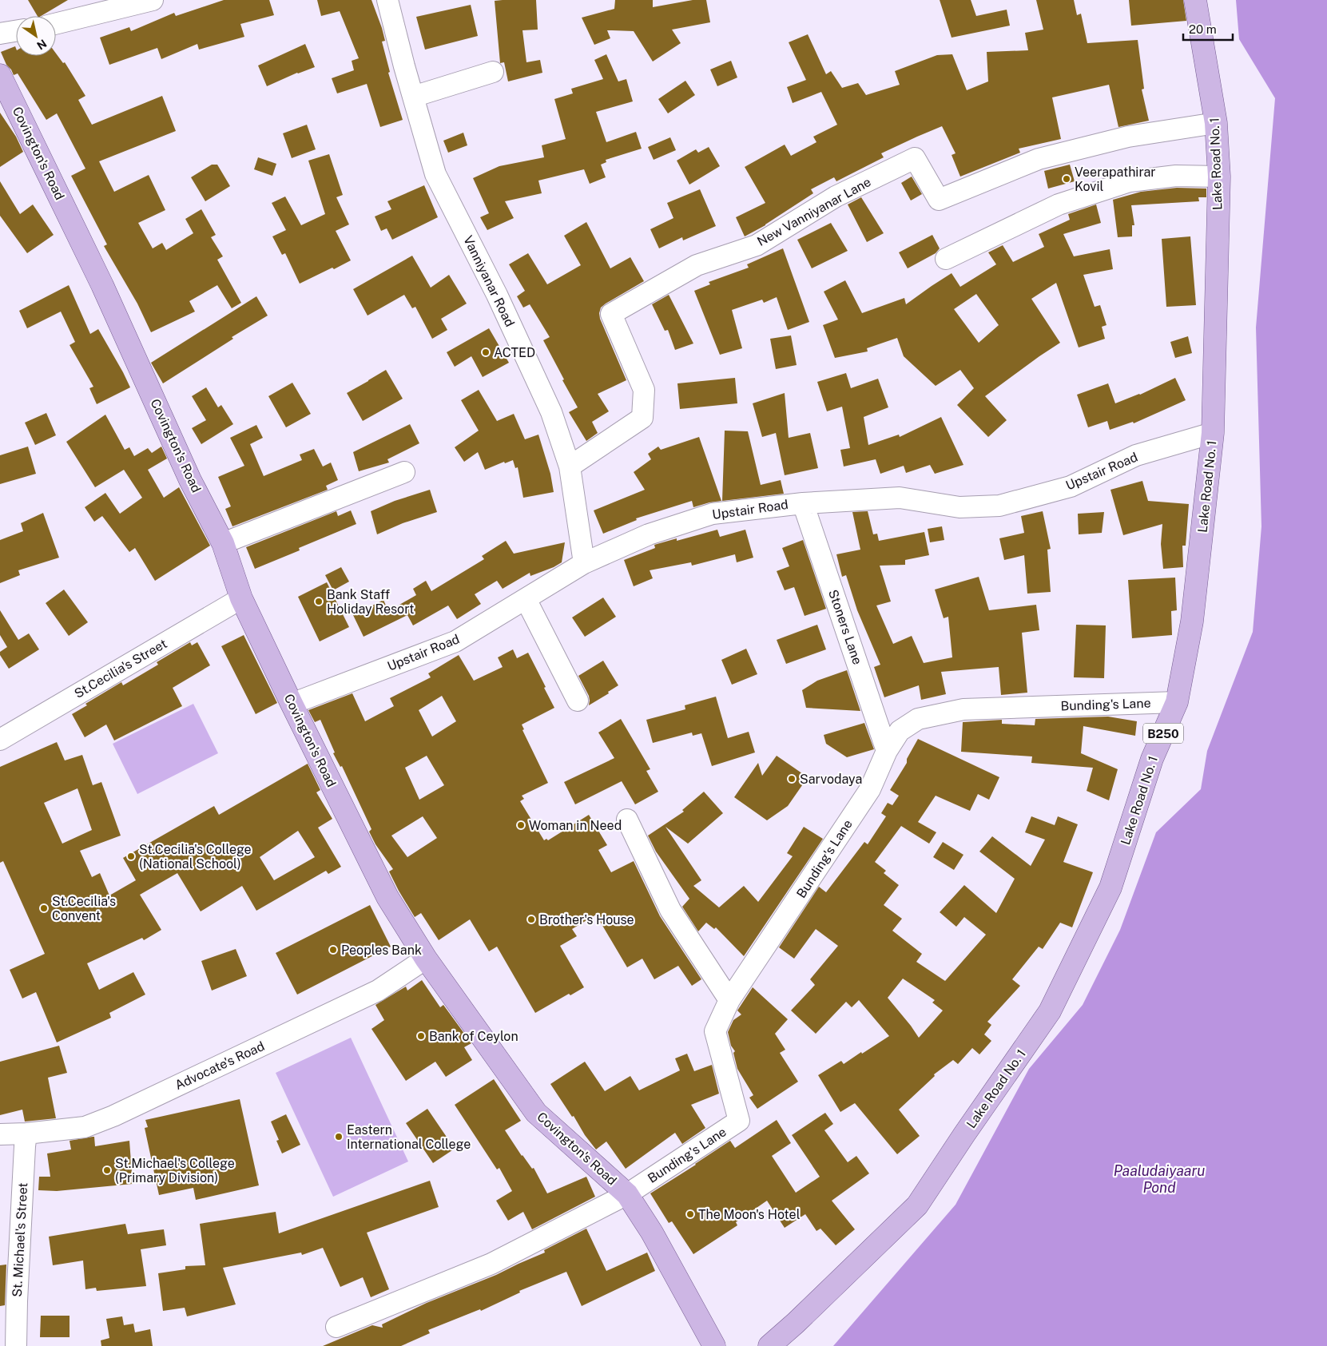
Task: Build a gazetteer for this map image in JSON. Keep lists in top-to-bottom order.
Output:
{
  "streets": {
    "main road": ["Covington's Road", "Lake Road No. 1", "B250"],
    "street": [
      "New Vanniyanar Lane",
      "Vanniyanar Road",
      "Upstair Road",
      "Stoners Lane",
      "St.Cecilia's Street",
      "Bunding's Lane",
      "Advocate's Road",
      "St. Michael's Street"
    ]
  },
  "crossings": [
    ["Covington's Road", "Upstair Road"],
    ["Covington's Road", "St.Cecilia's Street"],
    ["Covington's Road", "Bunding's Lane"],
    ["Covington's Road", "Advocate's Road"],
    ["Lake Road No. 1", "New Vanniyanar Lane"],
    ["Lake Road No. 1", "Upstair Road"],
    ["Lake Road No. 1", "Bunding's Lane"],
    ["New Vanniyanar Lane", "Vanniyanar Road"],
    ["Vanniyanar Road", "Upstair Road"],
    ["Upstair Road", "Stoners Lane"],
    ["Stoners Lane", "Bunding's Lane"],
    ["Advocate's Road", "St. Michael's Street"]
  ],
  "water": ["Paaludaiyaaru Pond"],
  "places": [
    "Veerapathirar Kovil",
    "ACTED",
    "Bank Staff Holiday Resort",
    "Sarvodaya",
    "Woman in Need",
    "St.Cecilia's College (National School)",
    "St.Cecilia's Convent",
    "Brother's House",
    "Peoples Bank",
    "Bank of Ceylon",
    "Eastern International College",
    "St.Michael's College (Primary Division)",
    "The Moon's Hotel"
  ],
  "scale_bar": "20 m",
  "north": "bottom right"
}
